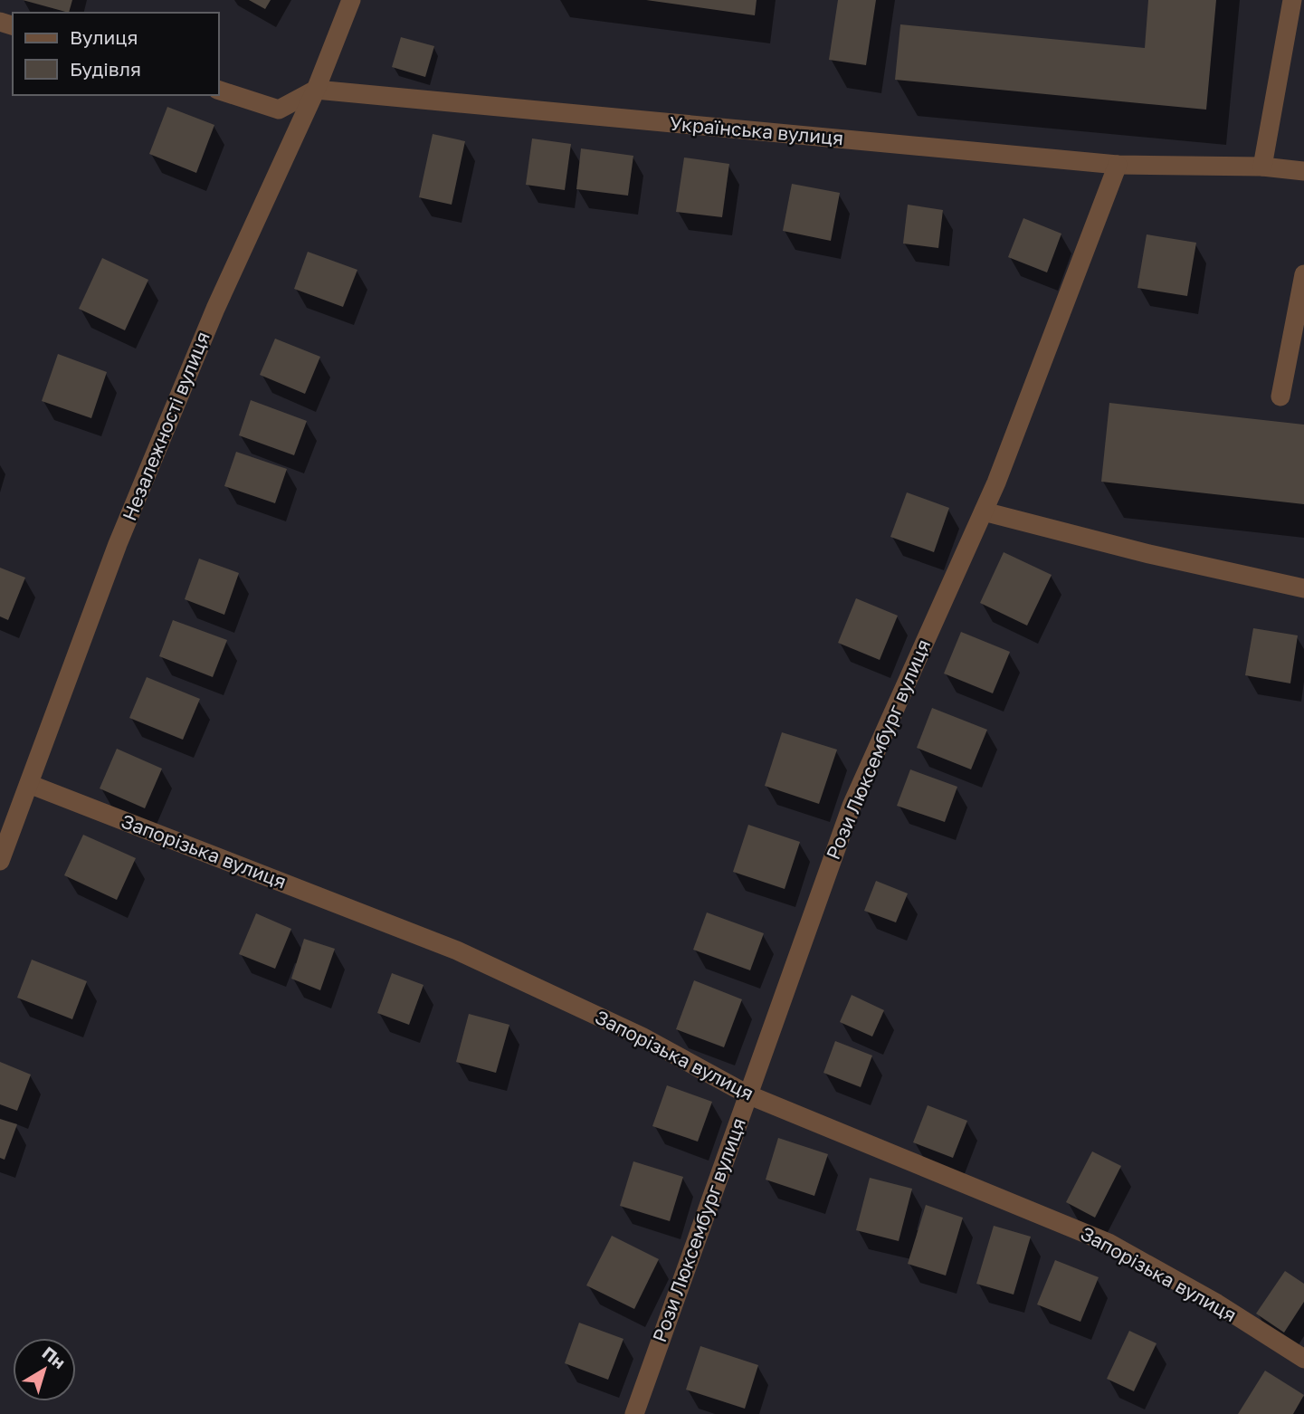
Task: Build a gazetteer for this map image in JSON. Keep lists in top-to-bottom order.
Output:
{
  "streets": {
    "street": [
      "Українська вулиця",
      "Незалежності вулиця",
      "Рози Люксембург вулиця",
      "Запорізька вулиця"
    ]
  },
  "crossings": [
    ["Українська вулиця", "Незалежності вулиця"],
    ["Українська вулиця", "Рози Люксембург вулиця"],
    ["Незалежності вулиця", "Запорізька вулиця"],
    ["Рози Люксембург вулиця", "Запорізька вулиця"]
  ],
  "legend": ["Вулиця", "Будівля"],
  "north": "top right"
}
